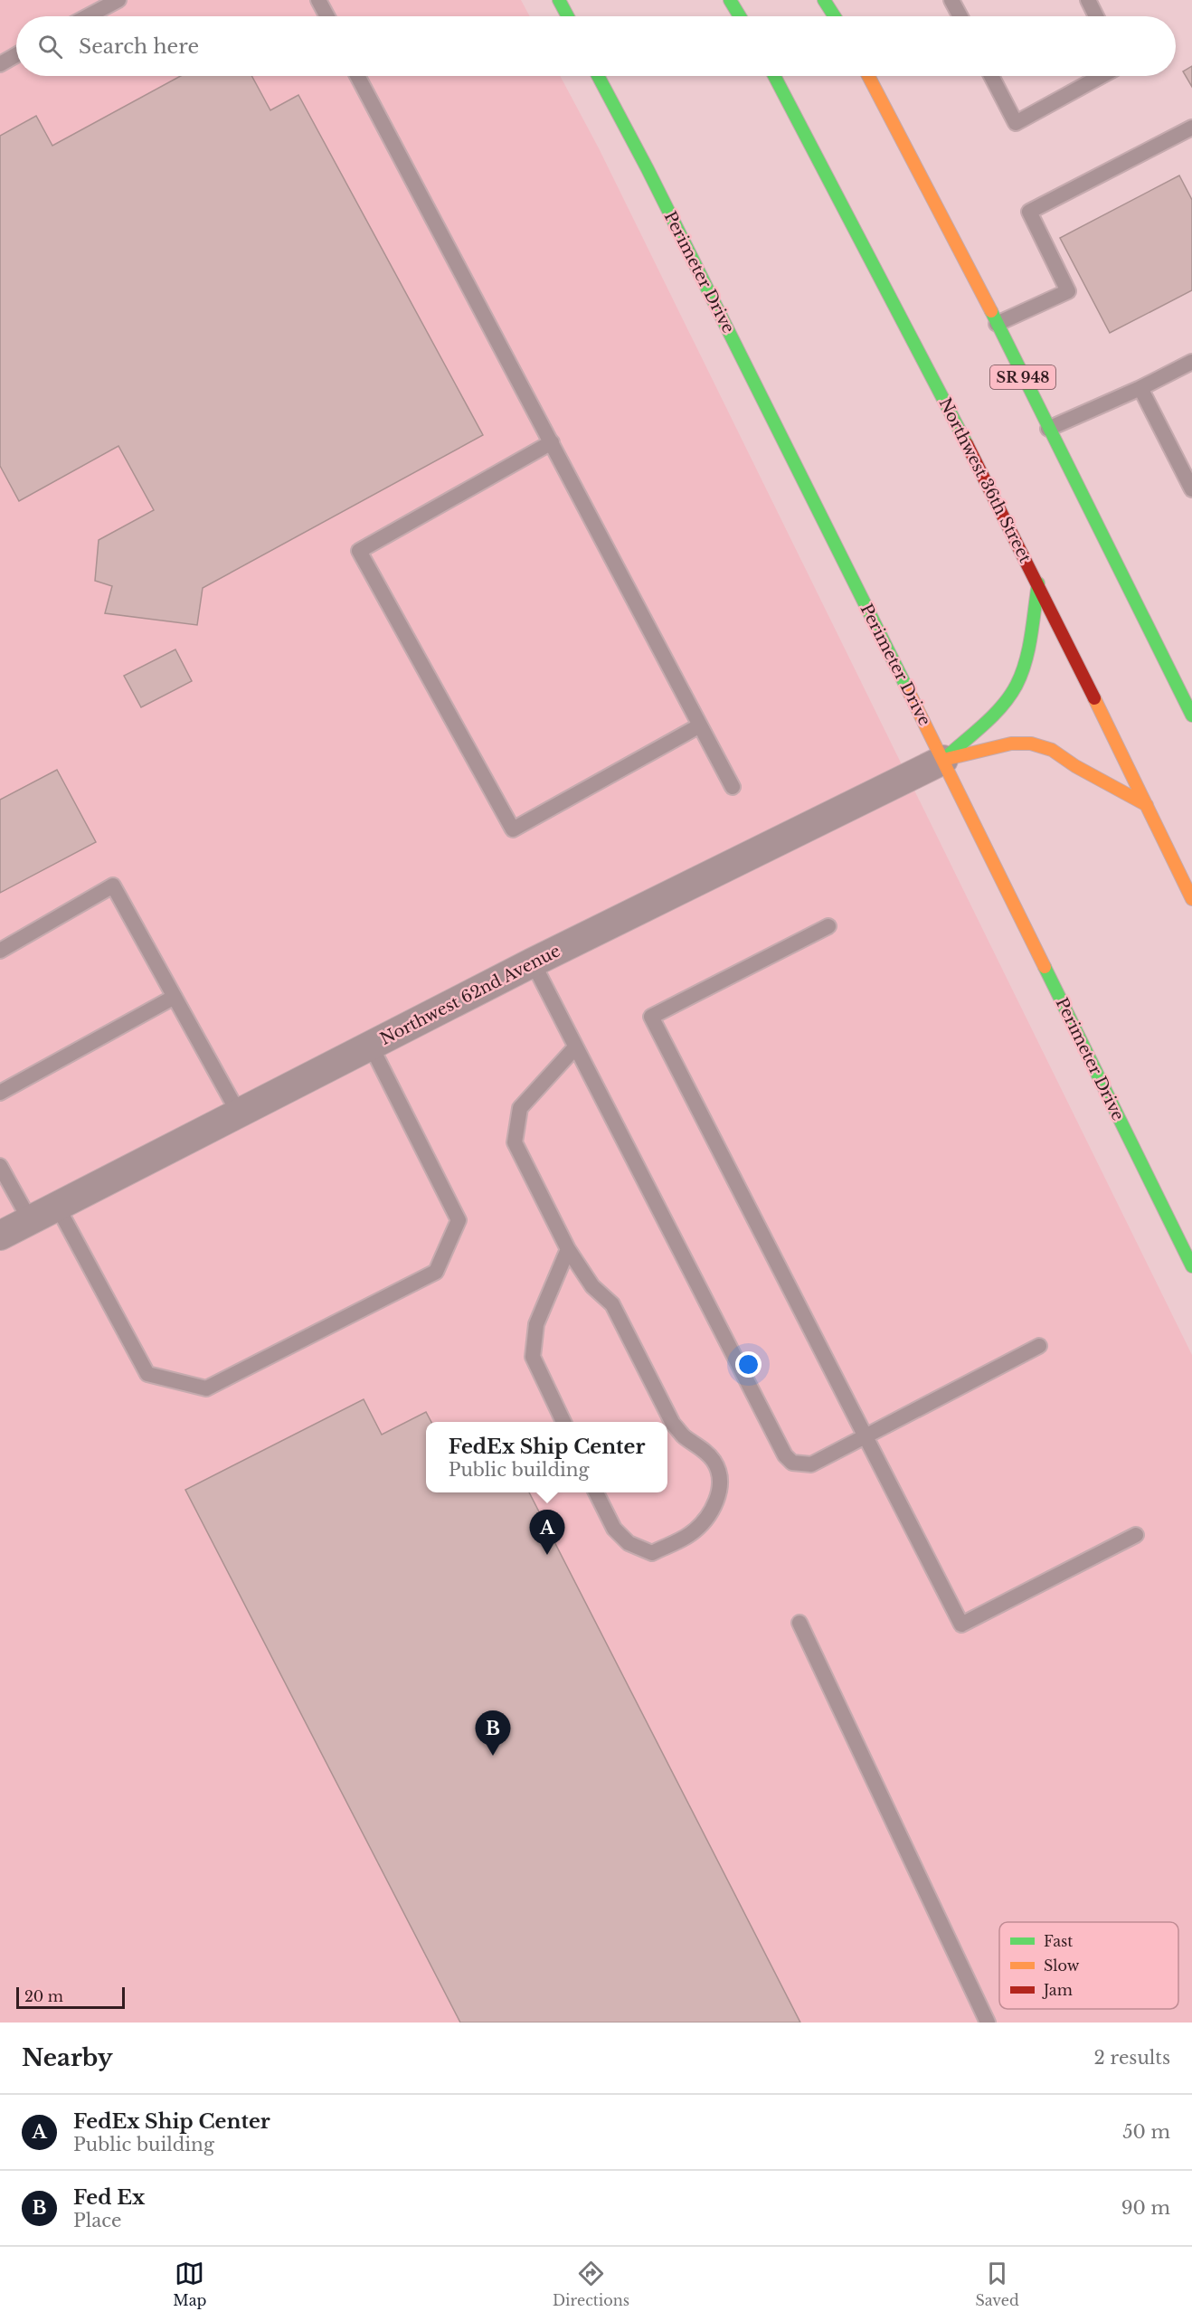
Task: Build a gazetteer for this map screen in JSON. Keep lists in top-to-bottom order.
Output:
{
  "streets": {
    "main road": ["Perimeter Drive", "SR 948", "Northwest 36th Street"],
    "street": ["Northwest 62nd Avenue"]
  },
  "crossings": [
    ["Perimeter Drive", "Northwest 62nd Avenue"]
  ],
  "legend": ["Fast", "Slow", "Jam"],
  "scale_bar": "20 m",
  "page": {
    "search": "Search here",
    "popup": ["FedEx Ship Center", "Public building"],
    "pins": ["A", "B"],
    "scale": "20 m",
    "heading": ["Nearby", "2 results"],
    "list": [
      {
        "mark": "A",
        "name": "FedEx Ship Center",
        "note": "Public building",
        "value": "50 m"
      },
      {
        "mark": "B",
        "name": "Fed Ex",
        "note": "Place",
        "value": "90 m"
      }
    ],
    "nav": ["Map", "Directions", "Saved"]
  }
}
